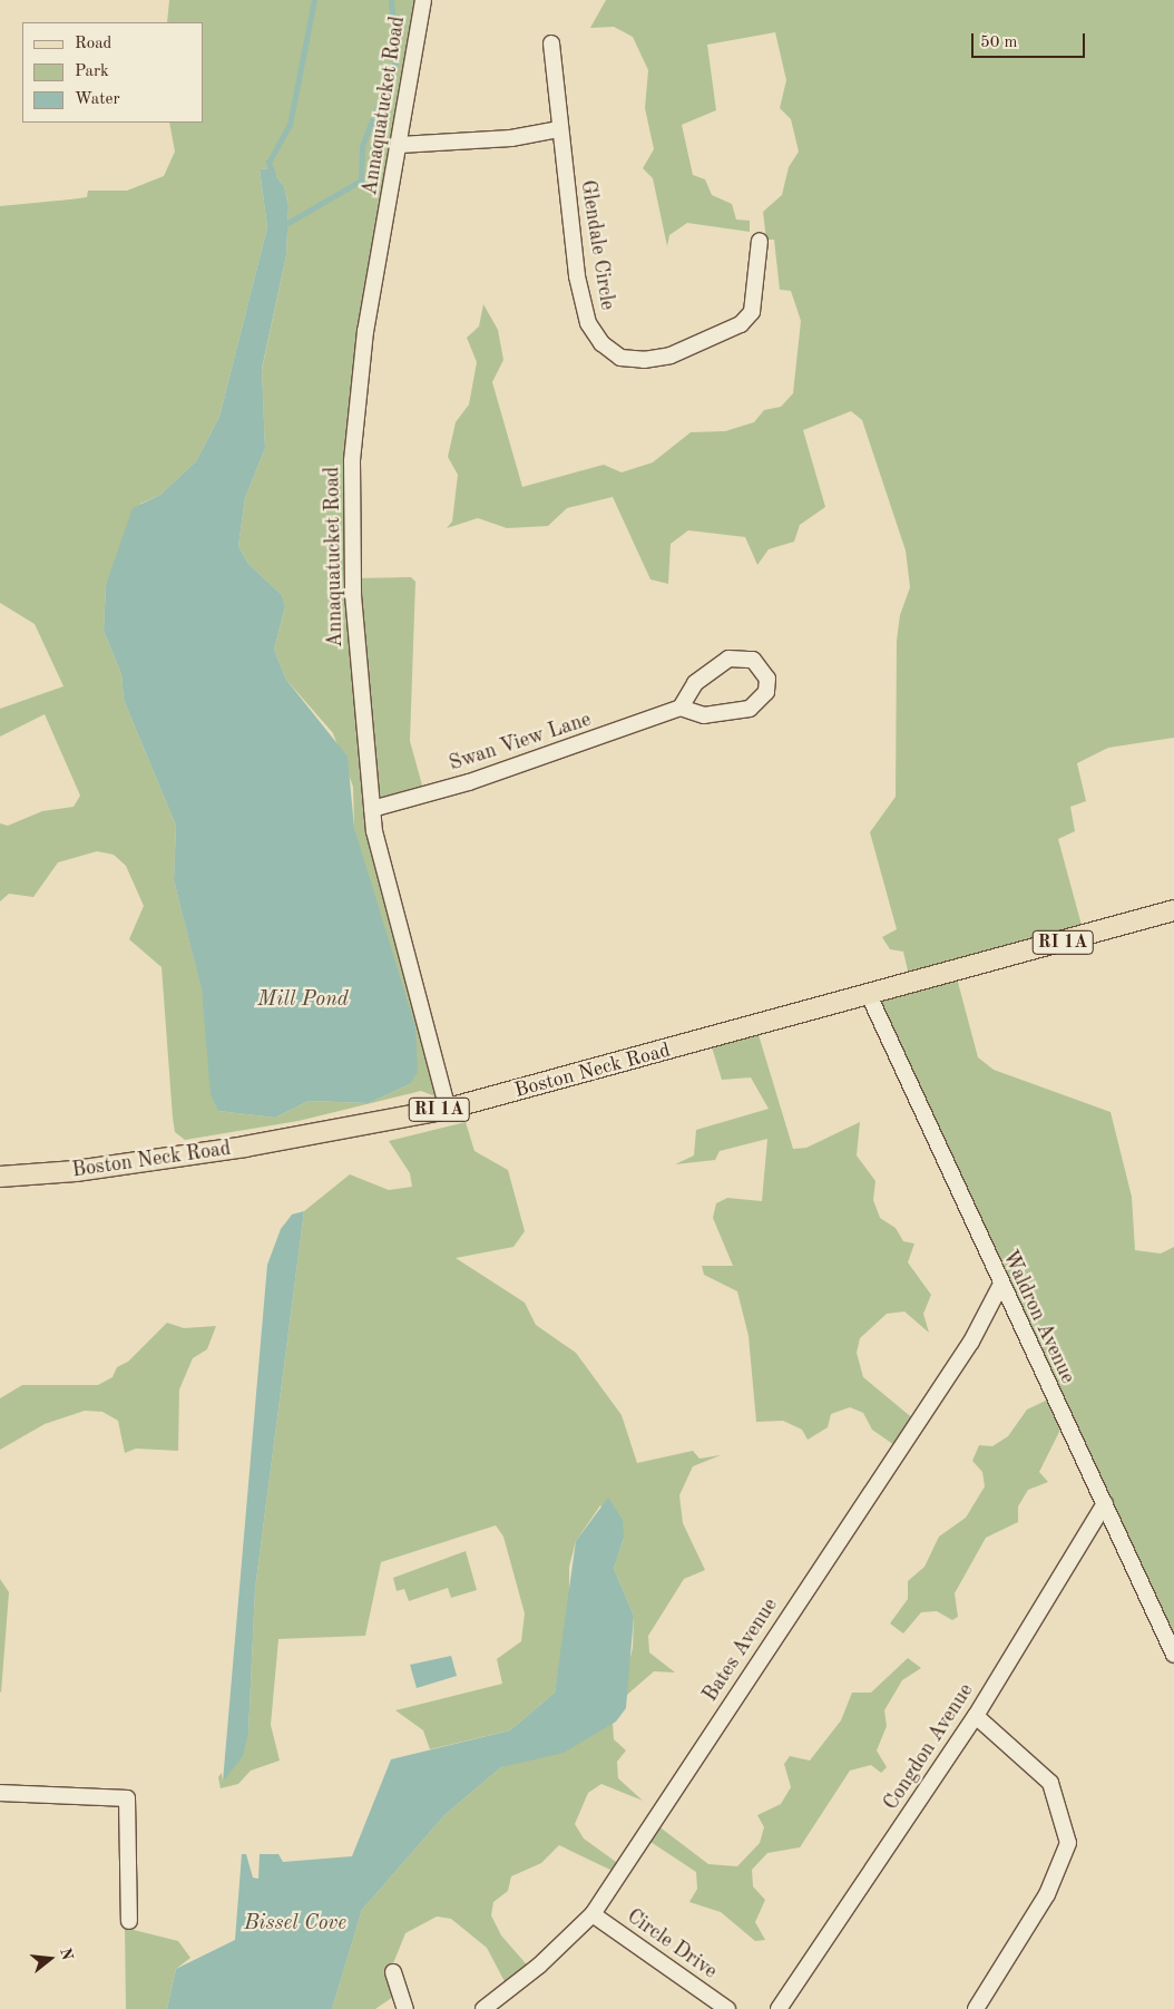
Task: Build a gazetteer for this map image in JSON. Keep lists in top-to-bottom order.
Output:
{
  "streets": {
    "main road": ["RI 1A", "Boston Neck Road"],
    "street": [
      "Annaquatucket Road",
      "Glendale Circle",
      "Swan View Lane",
      "Waldron Avenue",
      "Bates Avenue",
      "Congdon Avenue",
      "Circle Drive"
    ]
  },
  "crossings": [
    ["Annaquatucket Road", "Swan View Lane"],
    ["Annaquatucket Road", "Boston Neck Road"],
    ["Boston Neck Road", "Waldron Avenue"],
    ["Waldron Avenue", "Bates Avenue"],
    ["Waldron Avenue", "Congdon Avenue"],
    ["Bates Avenue", "Circle Drive"]
  ],
  "water": ["Mill Pond", "Bissel Cove"],
  "legend": ["Road", "Park", "Water"],
  "scale_bar": "50 m",
  "north": "right"
}
